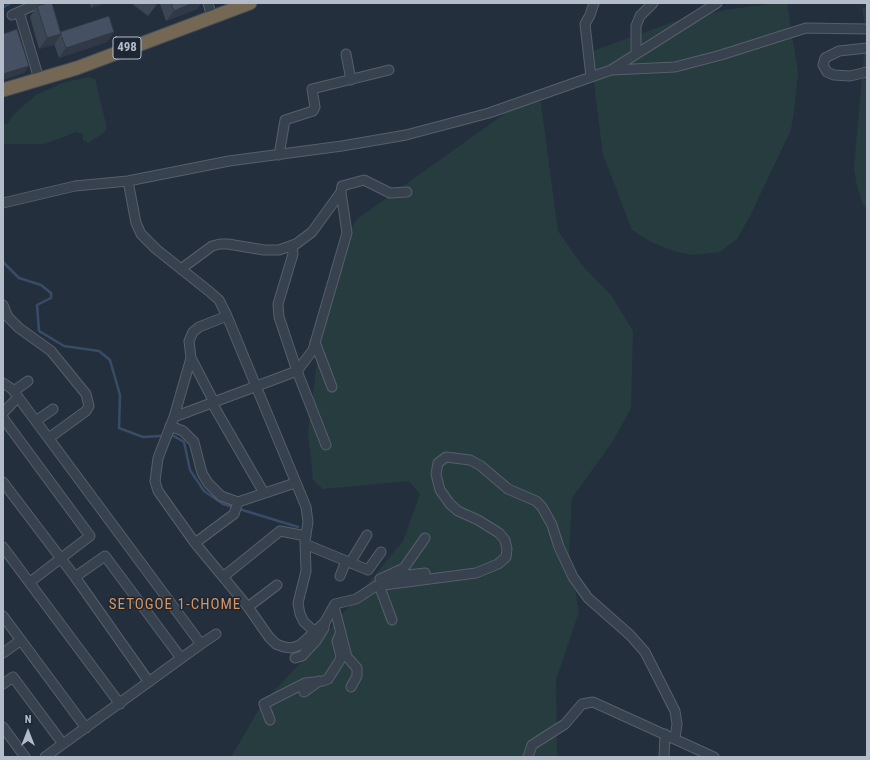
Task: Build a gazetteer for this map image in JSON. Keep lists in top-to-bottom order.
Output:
{
  "streets": {
    "highway": ["498"]
  },
  "districts": ["SETOGOE 1-CHOME"],
  "north": "top"
}
